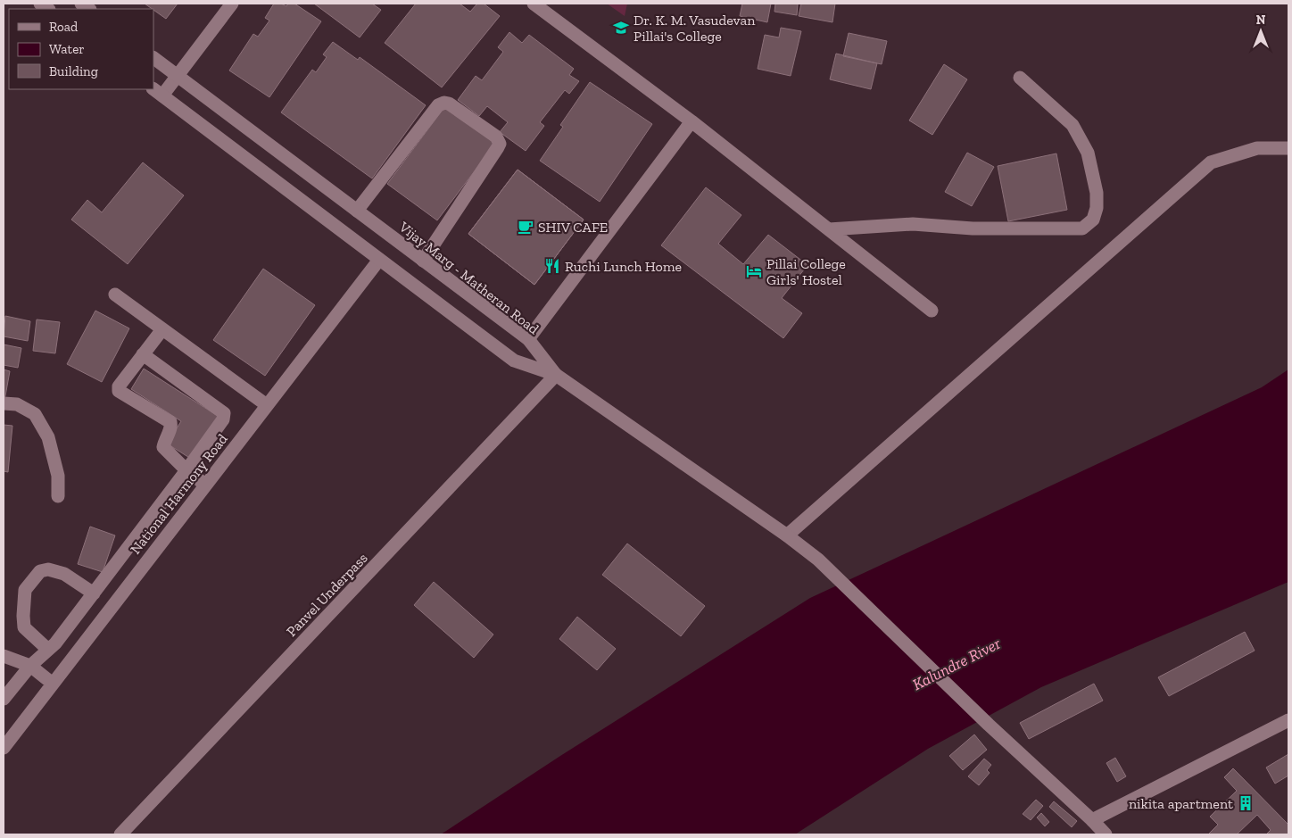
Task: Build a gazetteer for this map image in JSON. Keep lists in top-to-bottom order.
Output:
{
  "streets": {
    "street": ["Vijay Marg - Matheran Road", "National Harmony Road", "Panvel Underpass"]
  },
  "crossings": [
    ["Vijay Marg - Matheran Road", "Panvel Underpass"]
  ],
  "water": ["Kalundre River"],
  "places": {
    "school or university": ["Dr. K. M. Vasudevan Pillai's College"],
    "cafe": ["SHIV CAFE"],
    "restaurant": ["Ruchi Lunch Home"],
    "hotel": ["Pillai College Girls' Hostel"],
    "building": ["nikita apartment"]
  },
  "legend": ["Road", "Water", "Building"],
  "north": "top"
}
